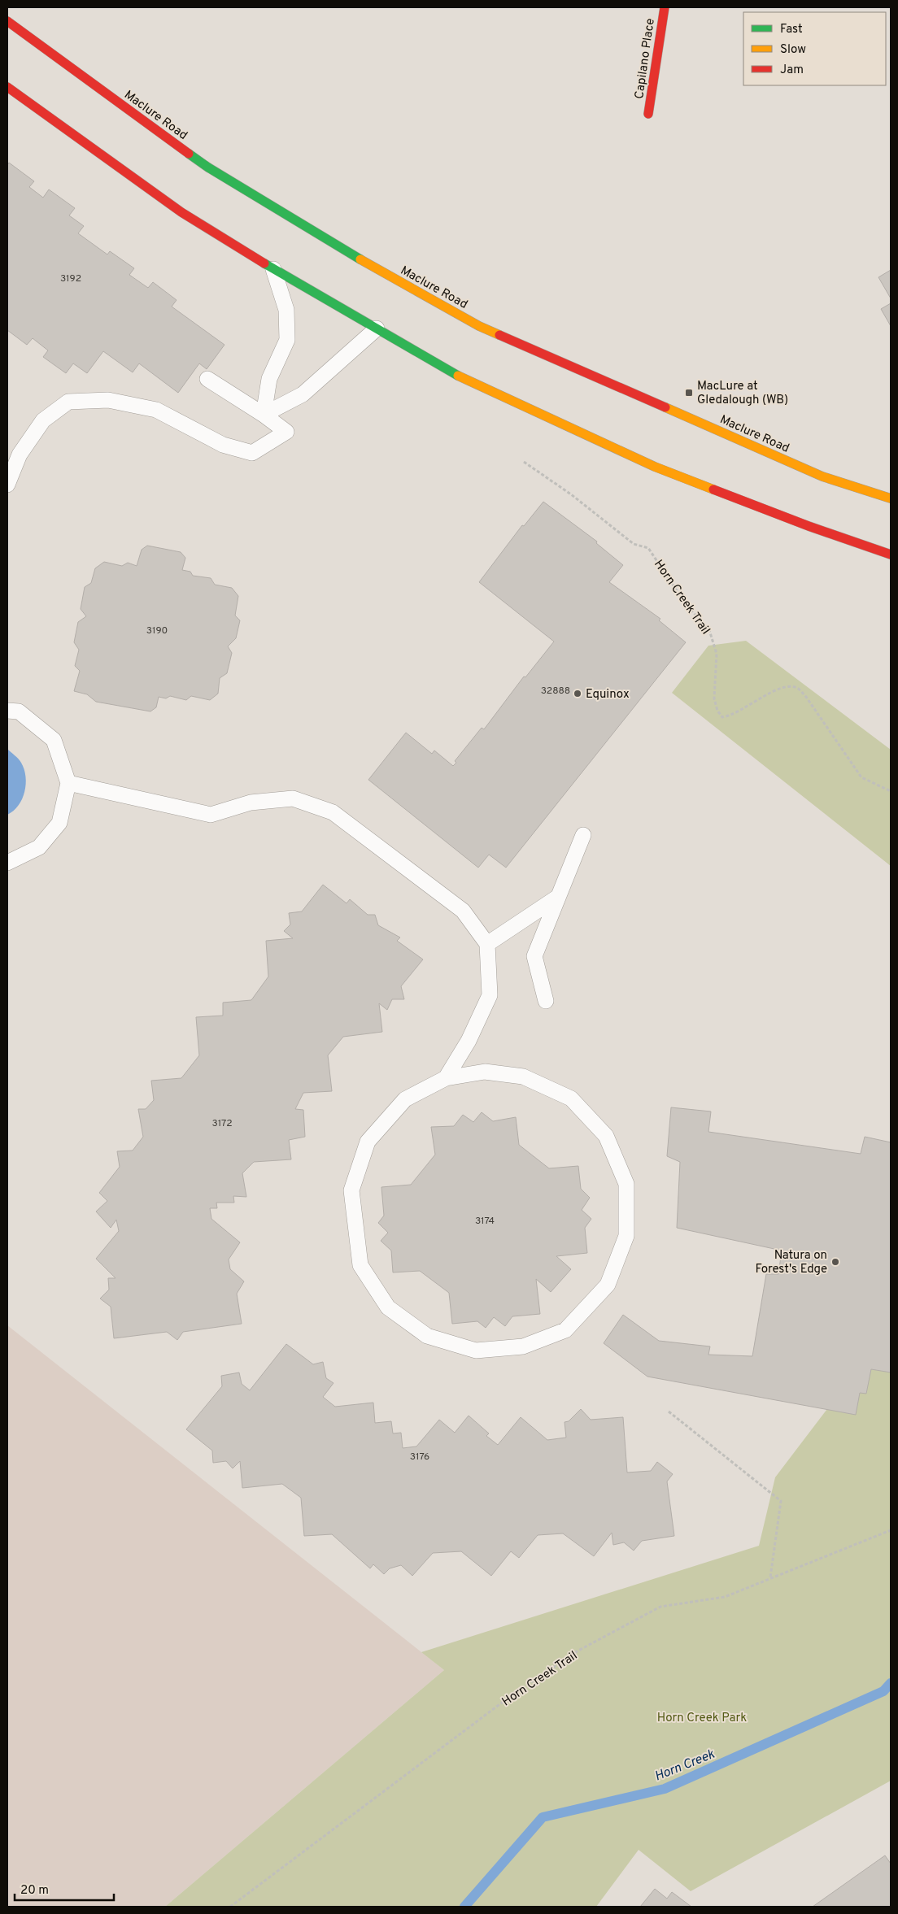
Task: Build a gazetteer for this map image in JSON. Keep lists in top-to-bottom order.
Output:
{
  "streets": {
    "main road": ["Capilano Place", "Maclure Road"],
    "path": ["Horn Creek Trail"]
  },
  "water": ["Horn Creek"],
  "parks": ["Horn Creek Park"],
  "places": {
    "transit": ["MacLure at Gledalough (WB)"],
    "other": ["Equinox", "Natura on Forest's Edge"]
  },
  "house_numbers": [
    "3192",
    "3190",
    "32888",
    "3172",
    "3174",
    "3176"
  ],
  "legend": ["Fast", "Slow", "Jam"],
  "scale_bar": "20 m"
}
